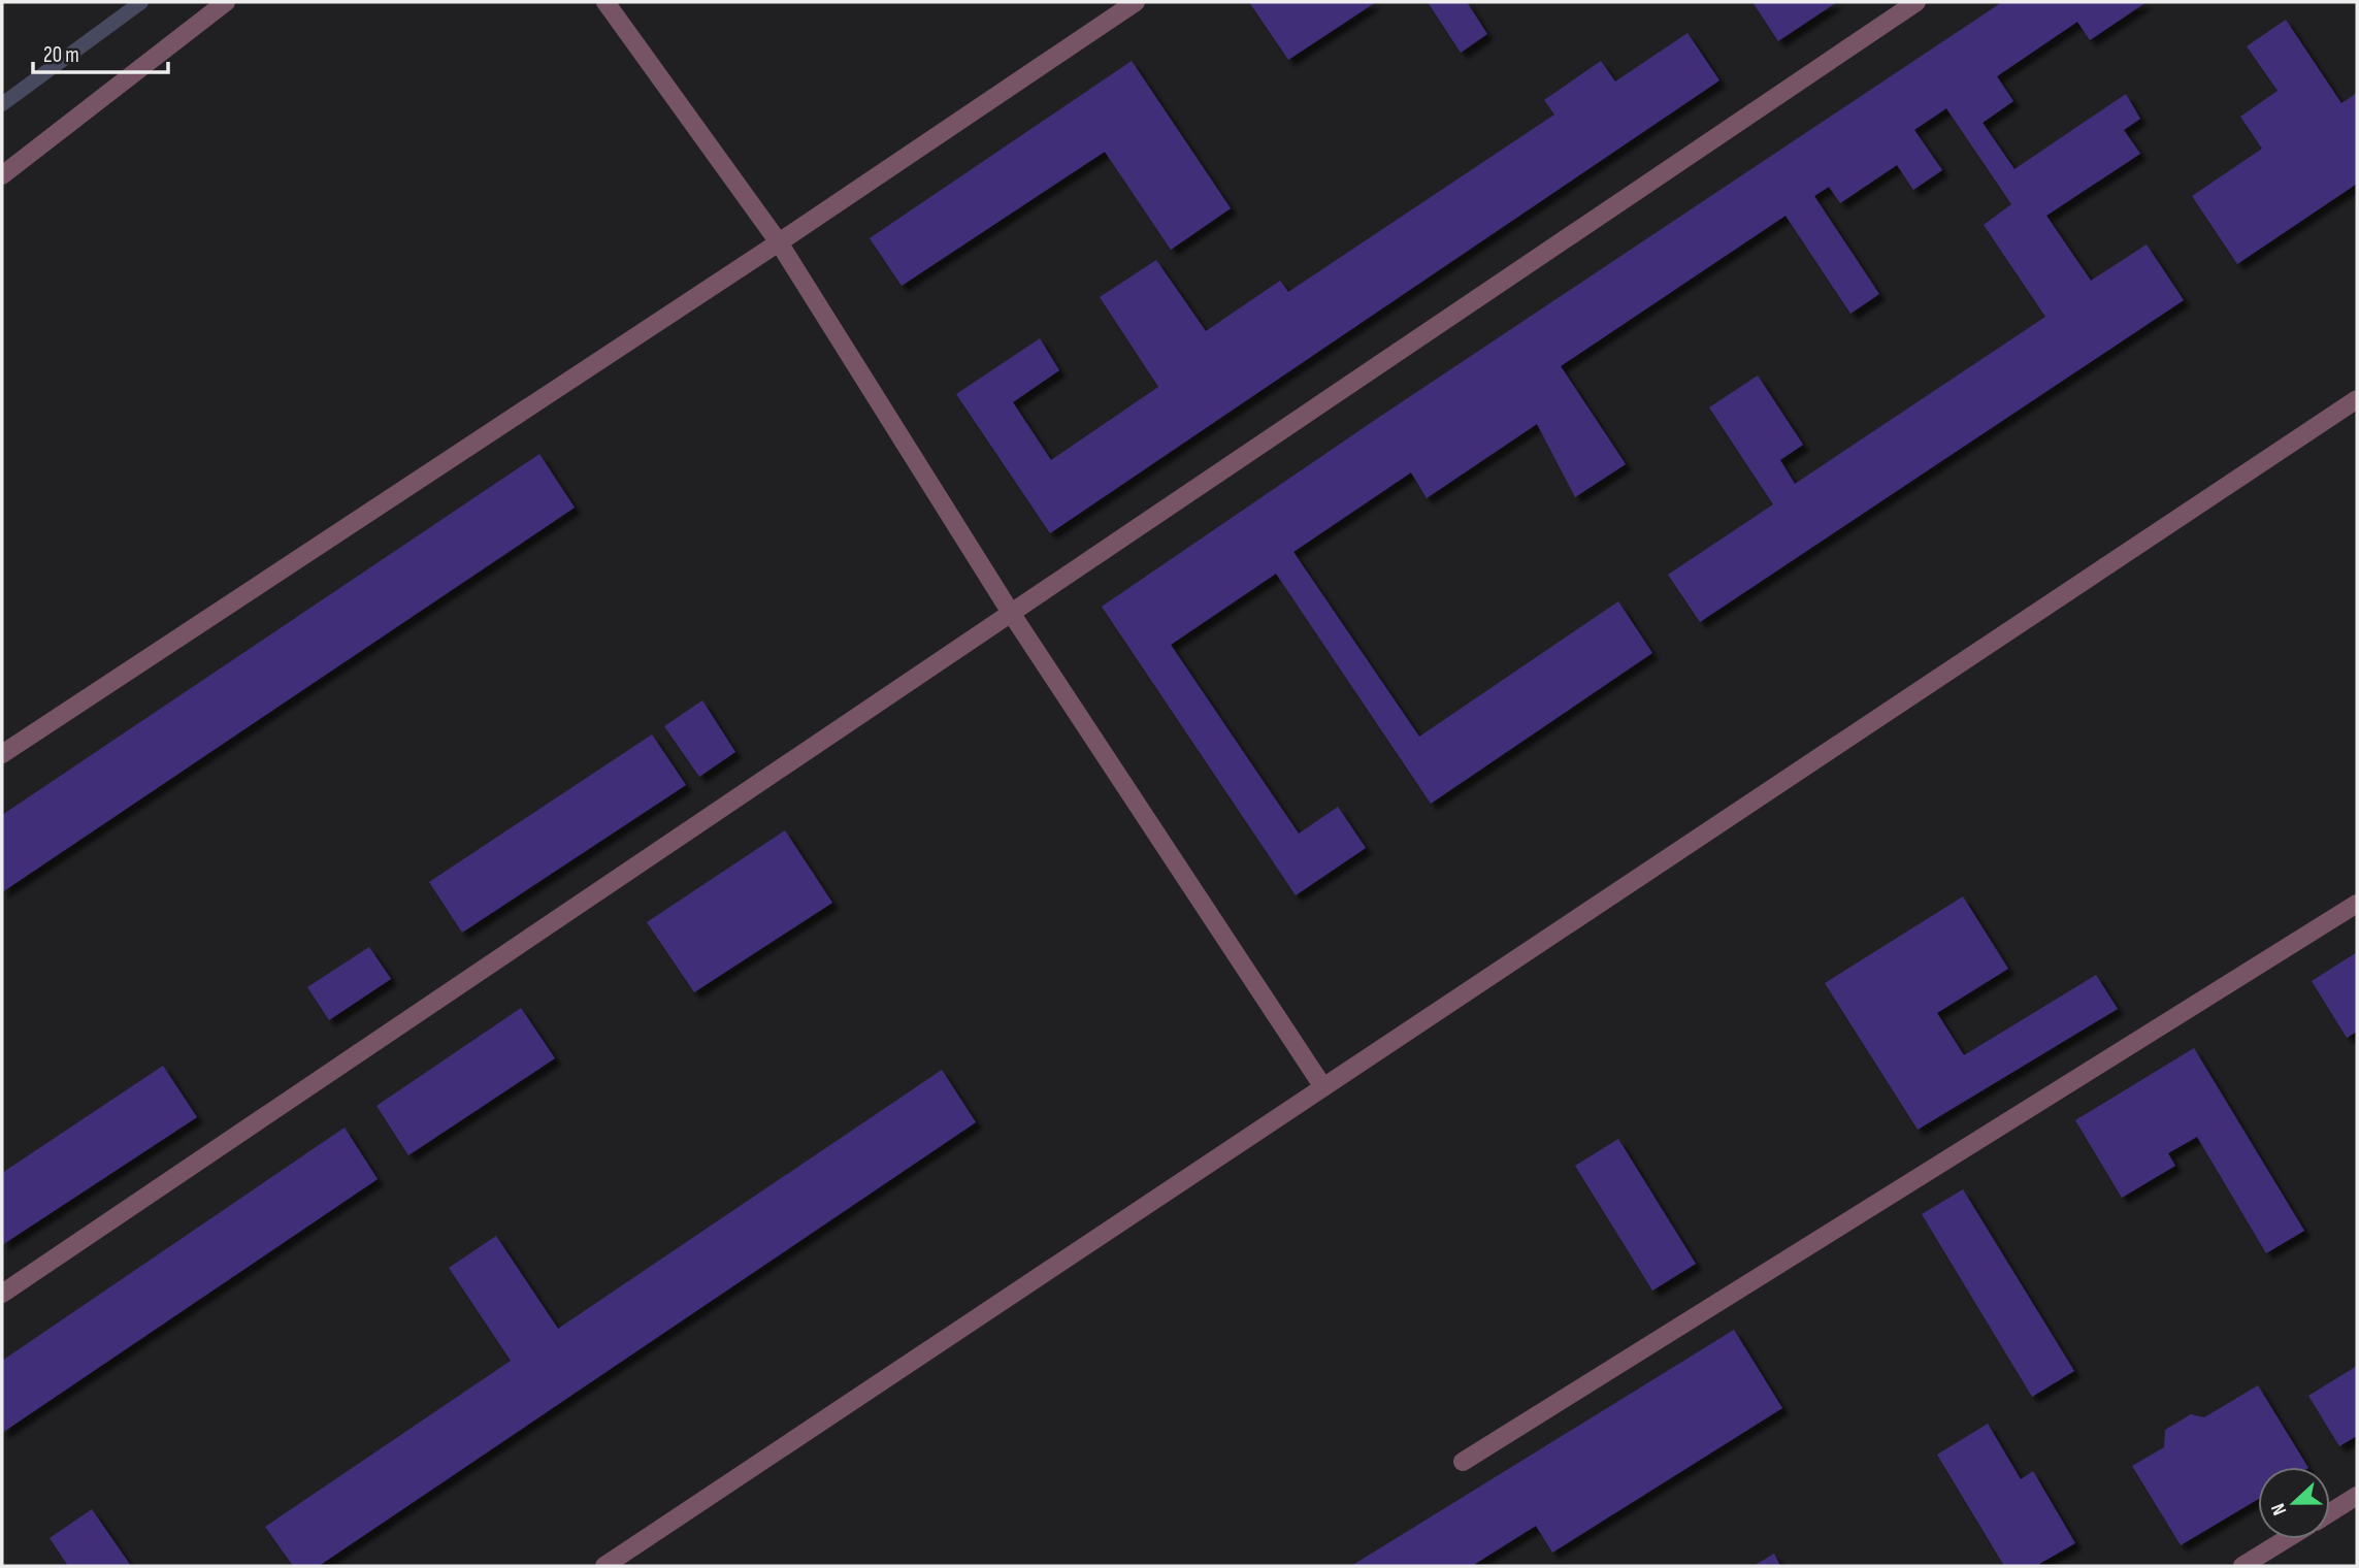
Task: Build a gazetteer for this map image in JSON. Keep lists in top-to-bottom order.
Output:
{
  "scale_bar": "20 m",
  "north": "left"
}
